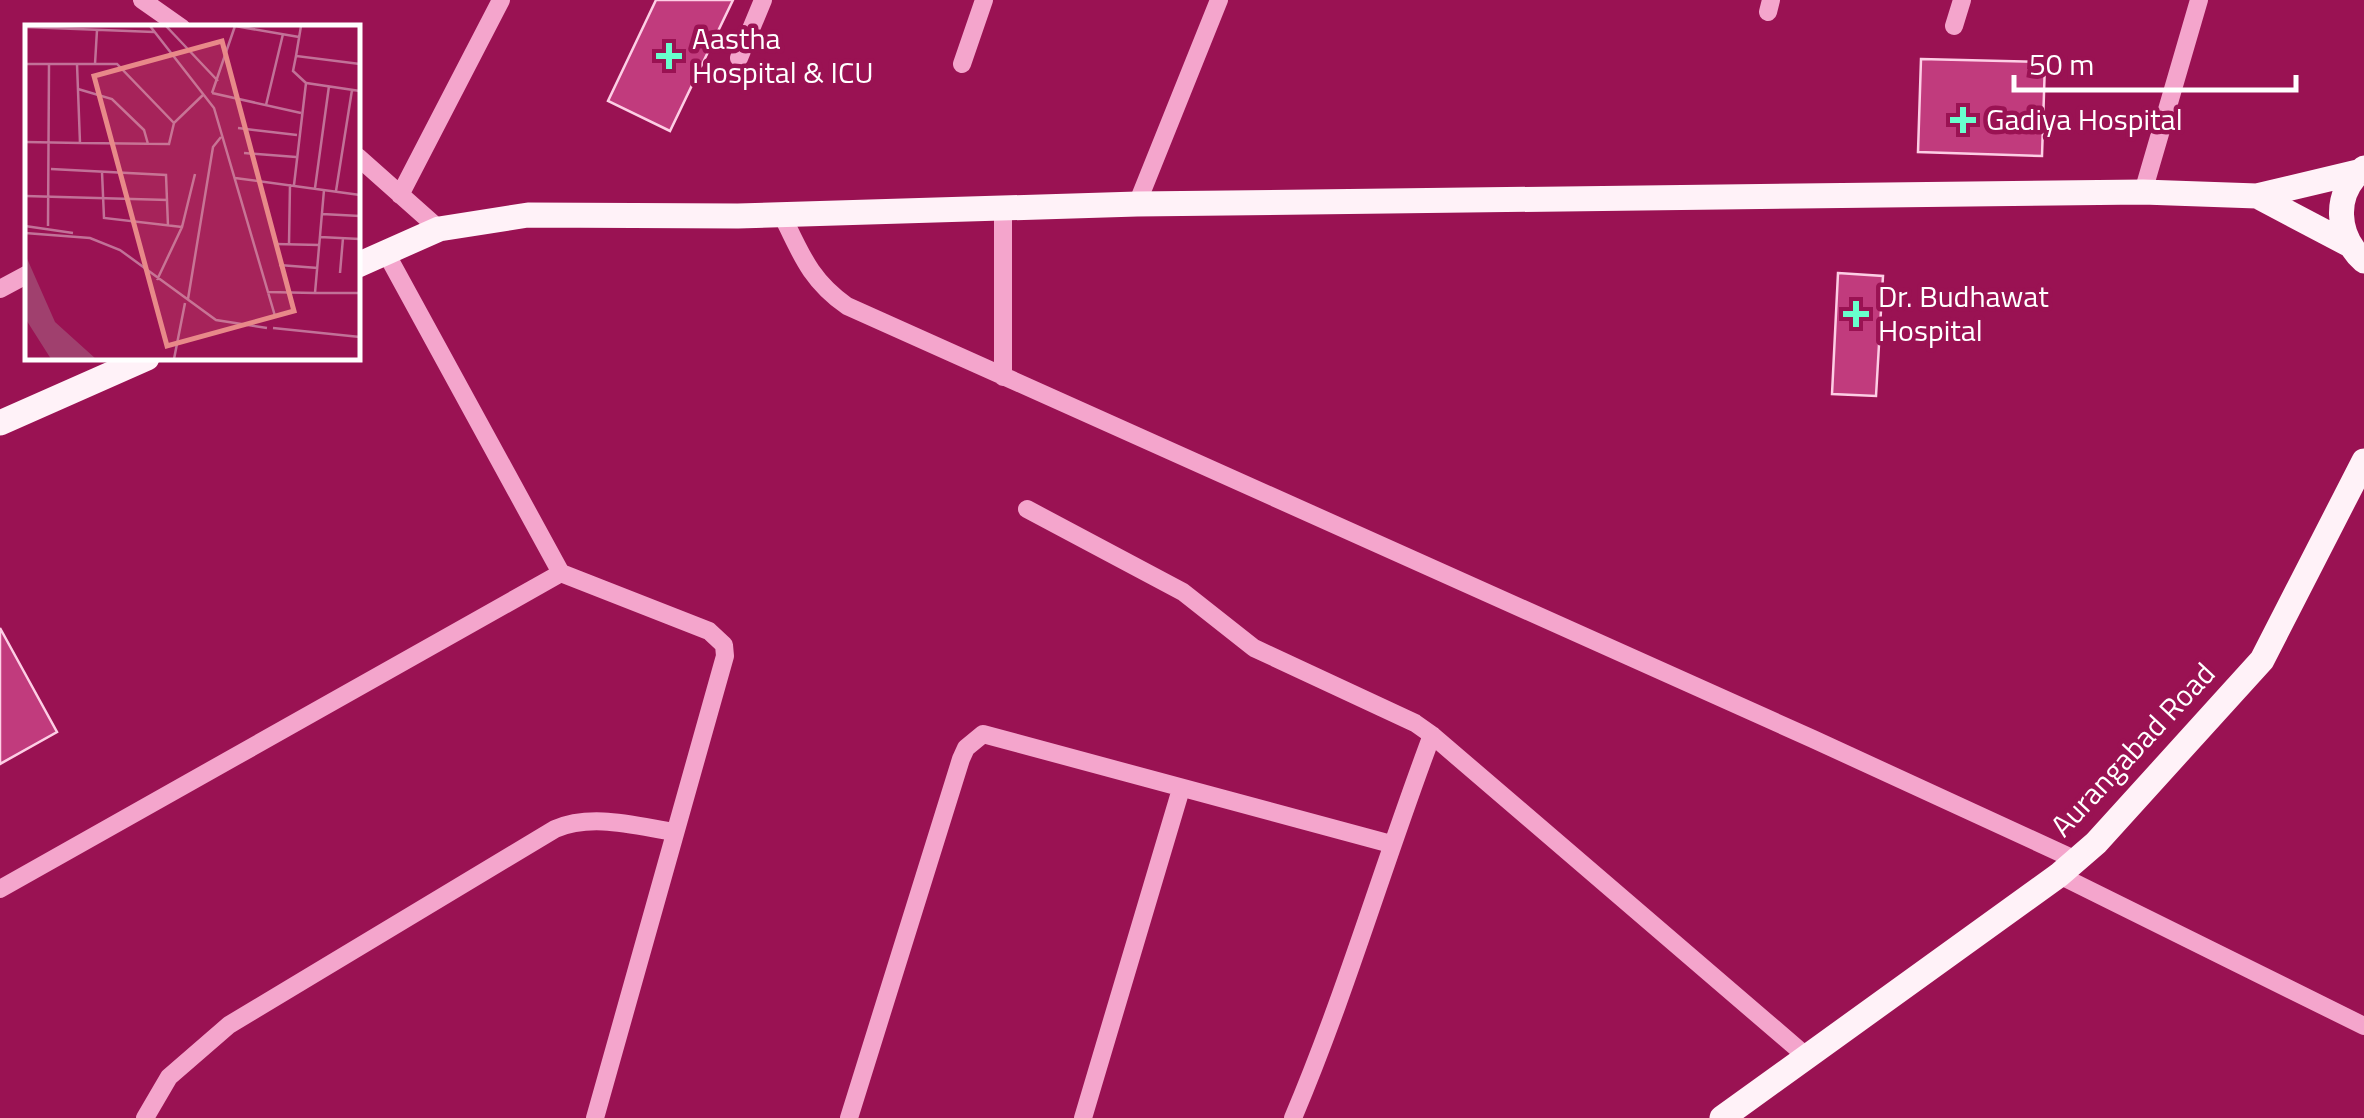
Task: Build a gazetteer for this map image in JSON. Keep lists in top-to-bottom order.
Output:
{
  "streets": {
    "main road": ["Aurangabad Road"]
  },
  "places": {
    "health": ["Aastha Hospital & ICU", "Gadiya Hospital", "Dr. Budhawat Hospital"]
  },
  "scale_bar": "50 m"
}
